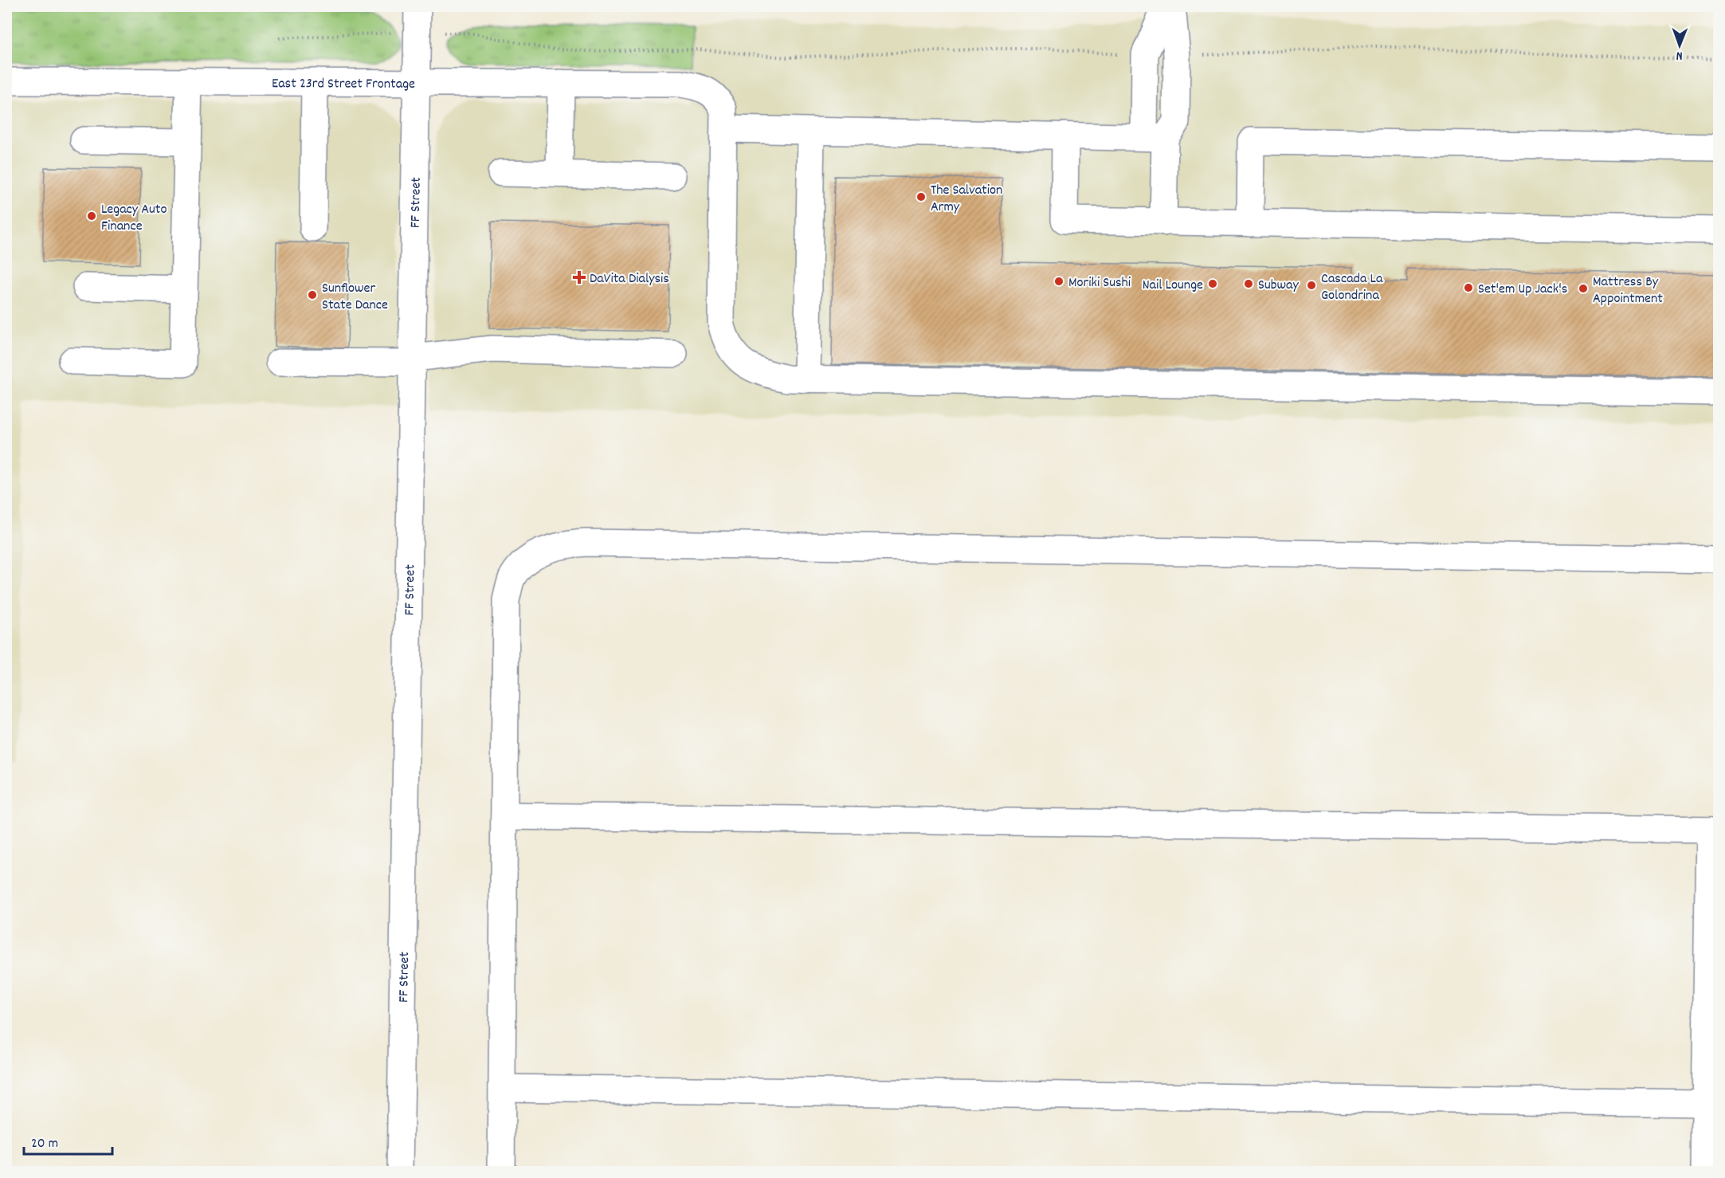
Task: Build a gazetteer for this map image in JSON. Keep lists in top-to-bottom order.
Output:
{
  "streets": {
    "street": ["East 23rd Street Frontage", "FF Street"]
  },
  "crossings": [
    ["East 23rd Street Frontage", "FF Street"]
  ],
  "places": {
    "other": [
      "The Salvation Army",
      "Legacy Auto Finance",
      "Moriki Sushi",
      "Nail Lounge",
      "Subway",
      "Cascada La Golondrina",
      "Set'em Up Jack's",
      "Mattress By Appointment",
      "Sunflower State Dance"
    ],
    "health": ["DaVita Dialysis"]
  },
  "scale_bar": "20 m",
  "north": "bottom"
}
